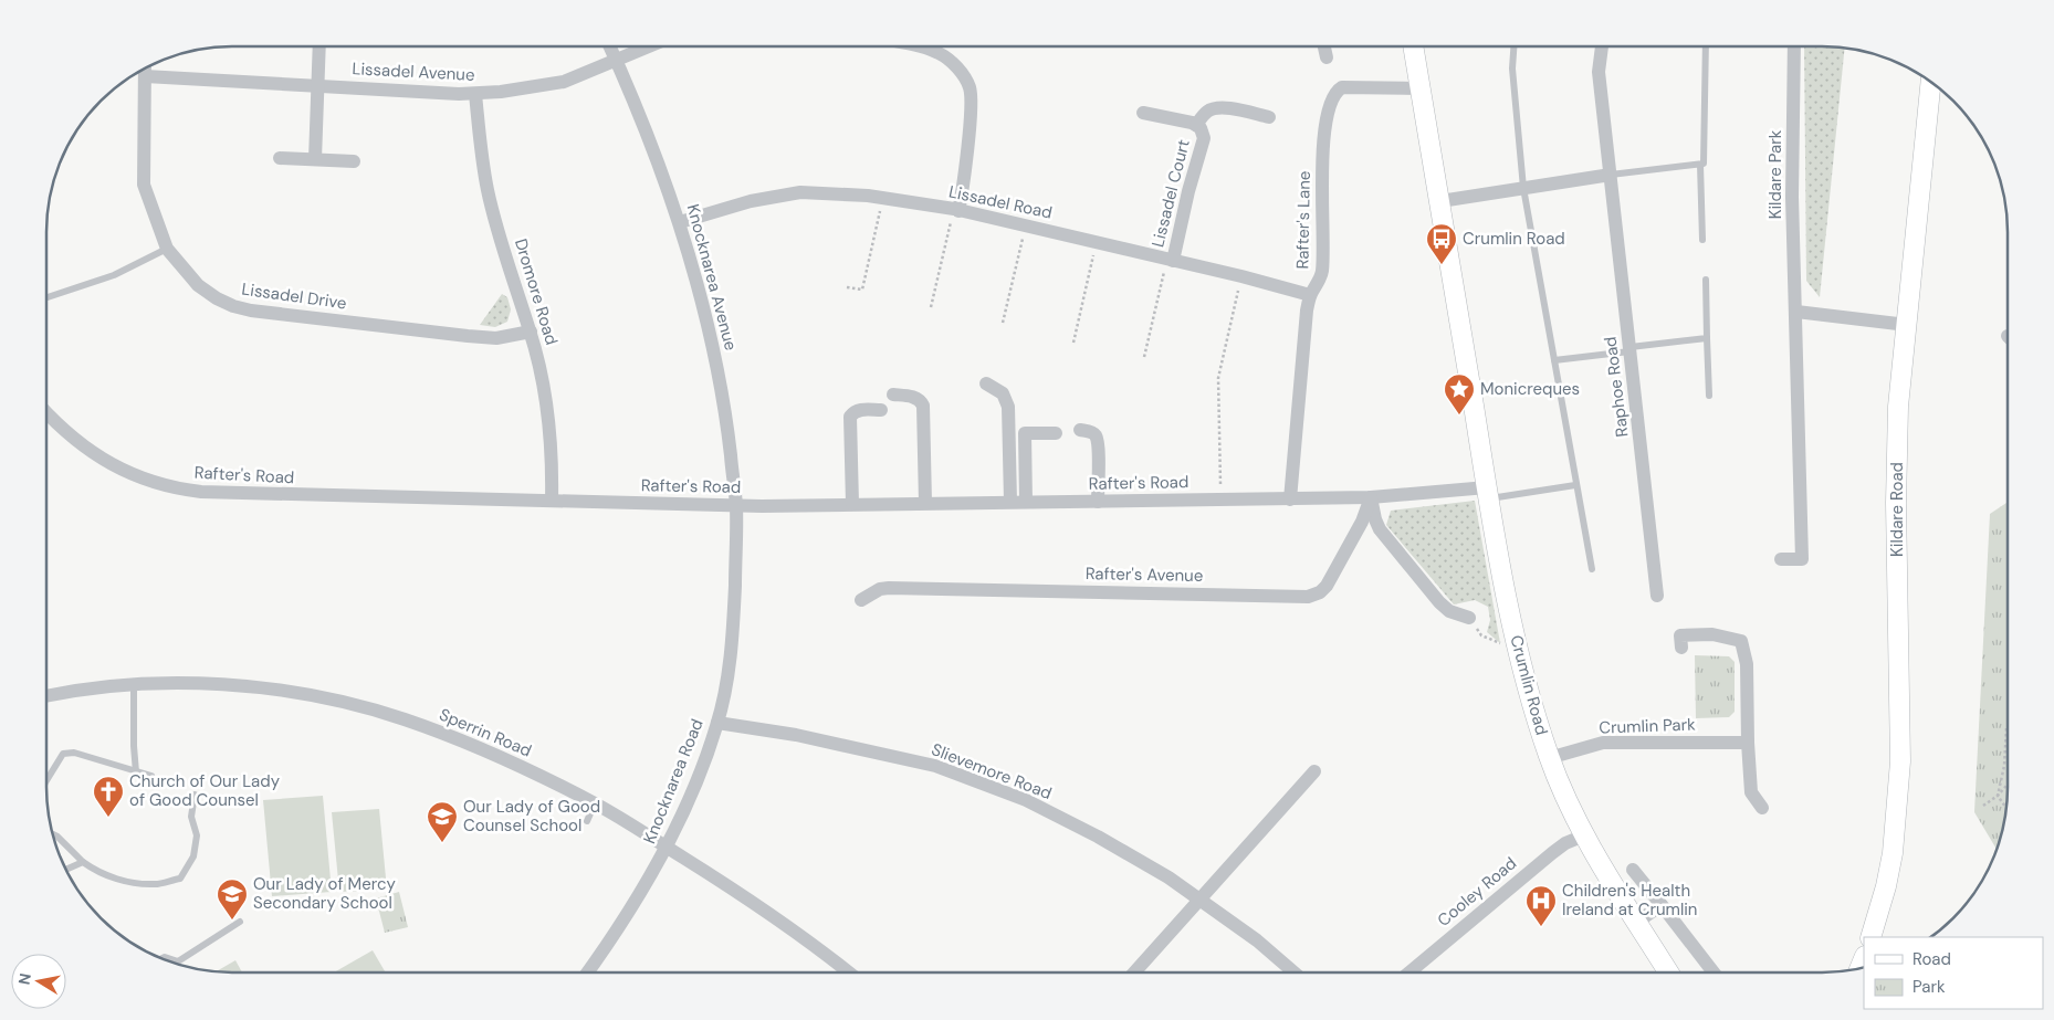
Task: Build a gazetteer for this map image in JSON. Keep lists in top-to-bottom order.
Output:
{
  "streets": {
    "main road": ["Kildare Road", "Crumlin Road"],
    "street": [
      "Lissadel Avenue",
      "Kildare Park",
      "Lissadel Court",
      "Lissadel Road",
      "Rafter's Lane",
      "Knocknarea Avenue",
      "Dromore Road",
      "Lissadel Drive",
      "Raphoe Road",
      "Rafter's Road",
      "Rafter's Avenue",
      "Crumlin Park",
      "Sperrin Road",
      "Slievemore Road",
      "Knocknarea Road",
      "Cooley Road"
    ]
  },
  "crossings": [
    ["Lissadel Avenue", "Knocknarea Avenue"],
    ["Lissadel Avenue", "Dromore Road"],
    ["Lissadel Avenue", "Lissadel Drive"],
    ["Lissadel Court", "Lissadel Road"],
    ["Lissadel Road", "Rafter's Lane"],
    ["Lissadel Road", "Knocknarea Avenue"],
    ["Rafter's Lane", "Rafter's Road"],
    ["Rafter's Lane", "Crumlin Road"],
    ["Knocknarea Avenue", "Rafter's Road"],
    ["Knocknarea Avenue", "Knocknarea Road"],
    ["Dromore Road", "Lissadel Drive"],
    ["Dromore Road", "Rafter's Road"],
    ["Rafter's Road", "Rafter's Avenue"],
    ["Rafter's Road", "Crumlin Road"],
    ["Rafter's Road", "Knocknarea Road"],
    ["Crumlin Road", "Crumlin Park"],
    ["Crumlin Road", "Cooley Road"],
    ["Sperrin Road", "Knocknarea Road"],
    ["Slievemore Road", "Knocknarea Road"]
  ],
  "places": {
    "bus stop": ["Crumlin Road"],
    "place": ["Monicreques"],
    "church": ["Church of Our Lady of Good Counsel"],
    "school or university": ["Our Lady of Good Counsel School", "Our Lady of Mercy Secondary School"],
    "hospital": ["Children's Health Ireland at Crumlin"]
  },
  "legend": ["Road", "Park"],
  "north": "left"
}
